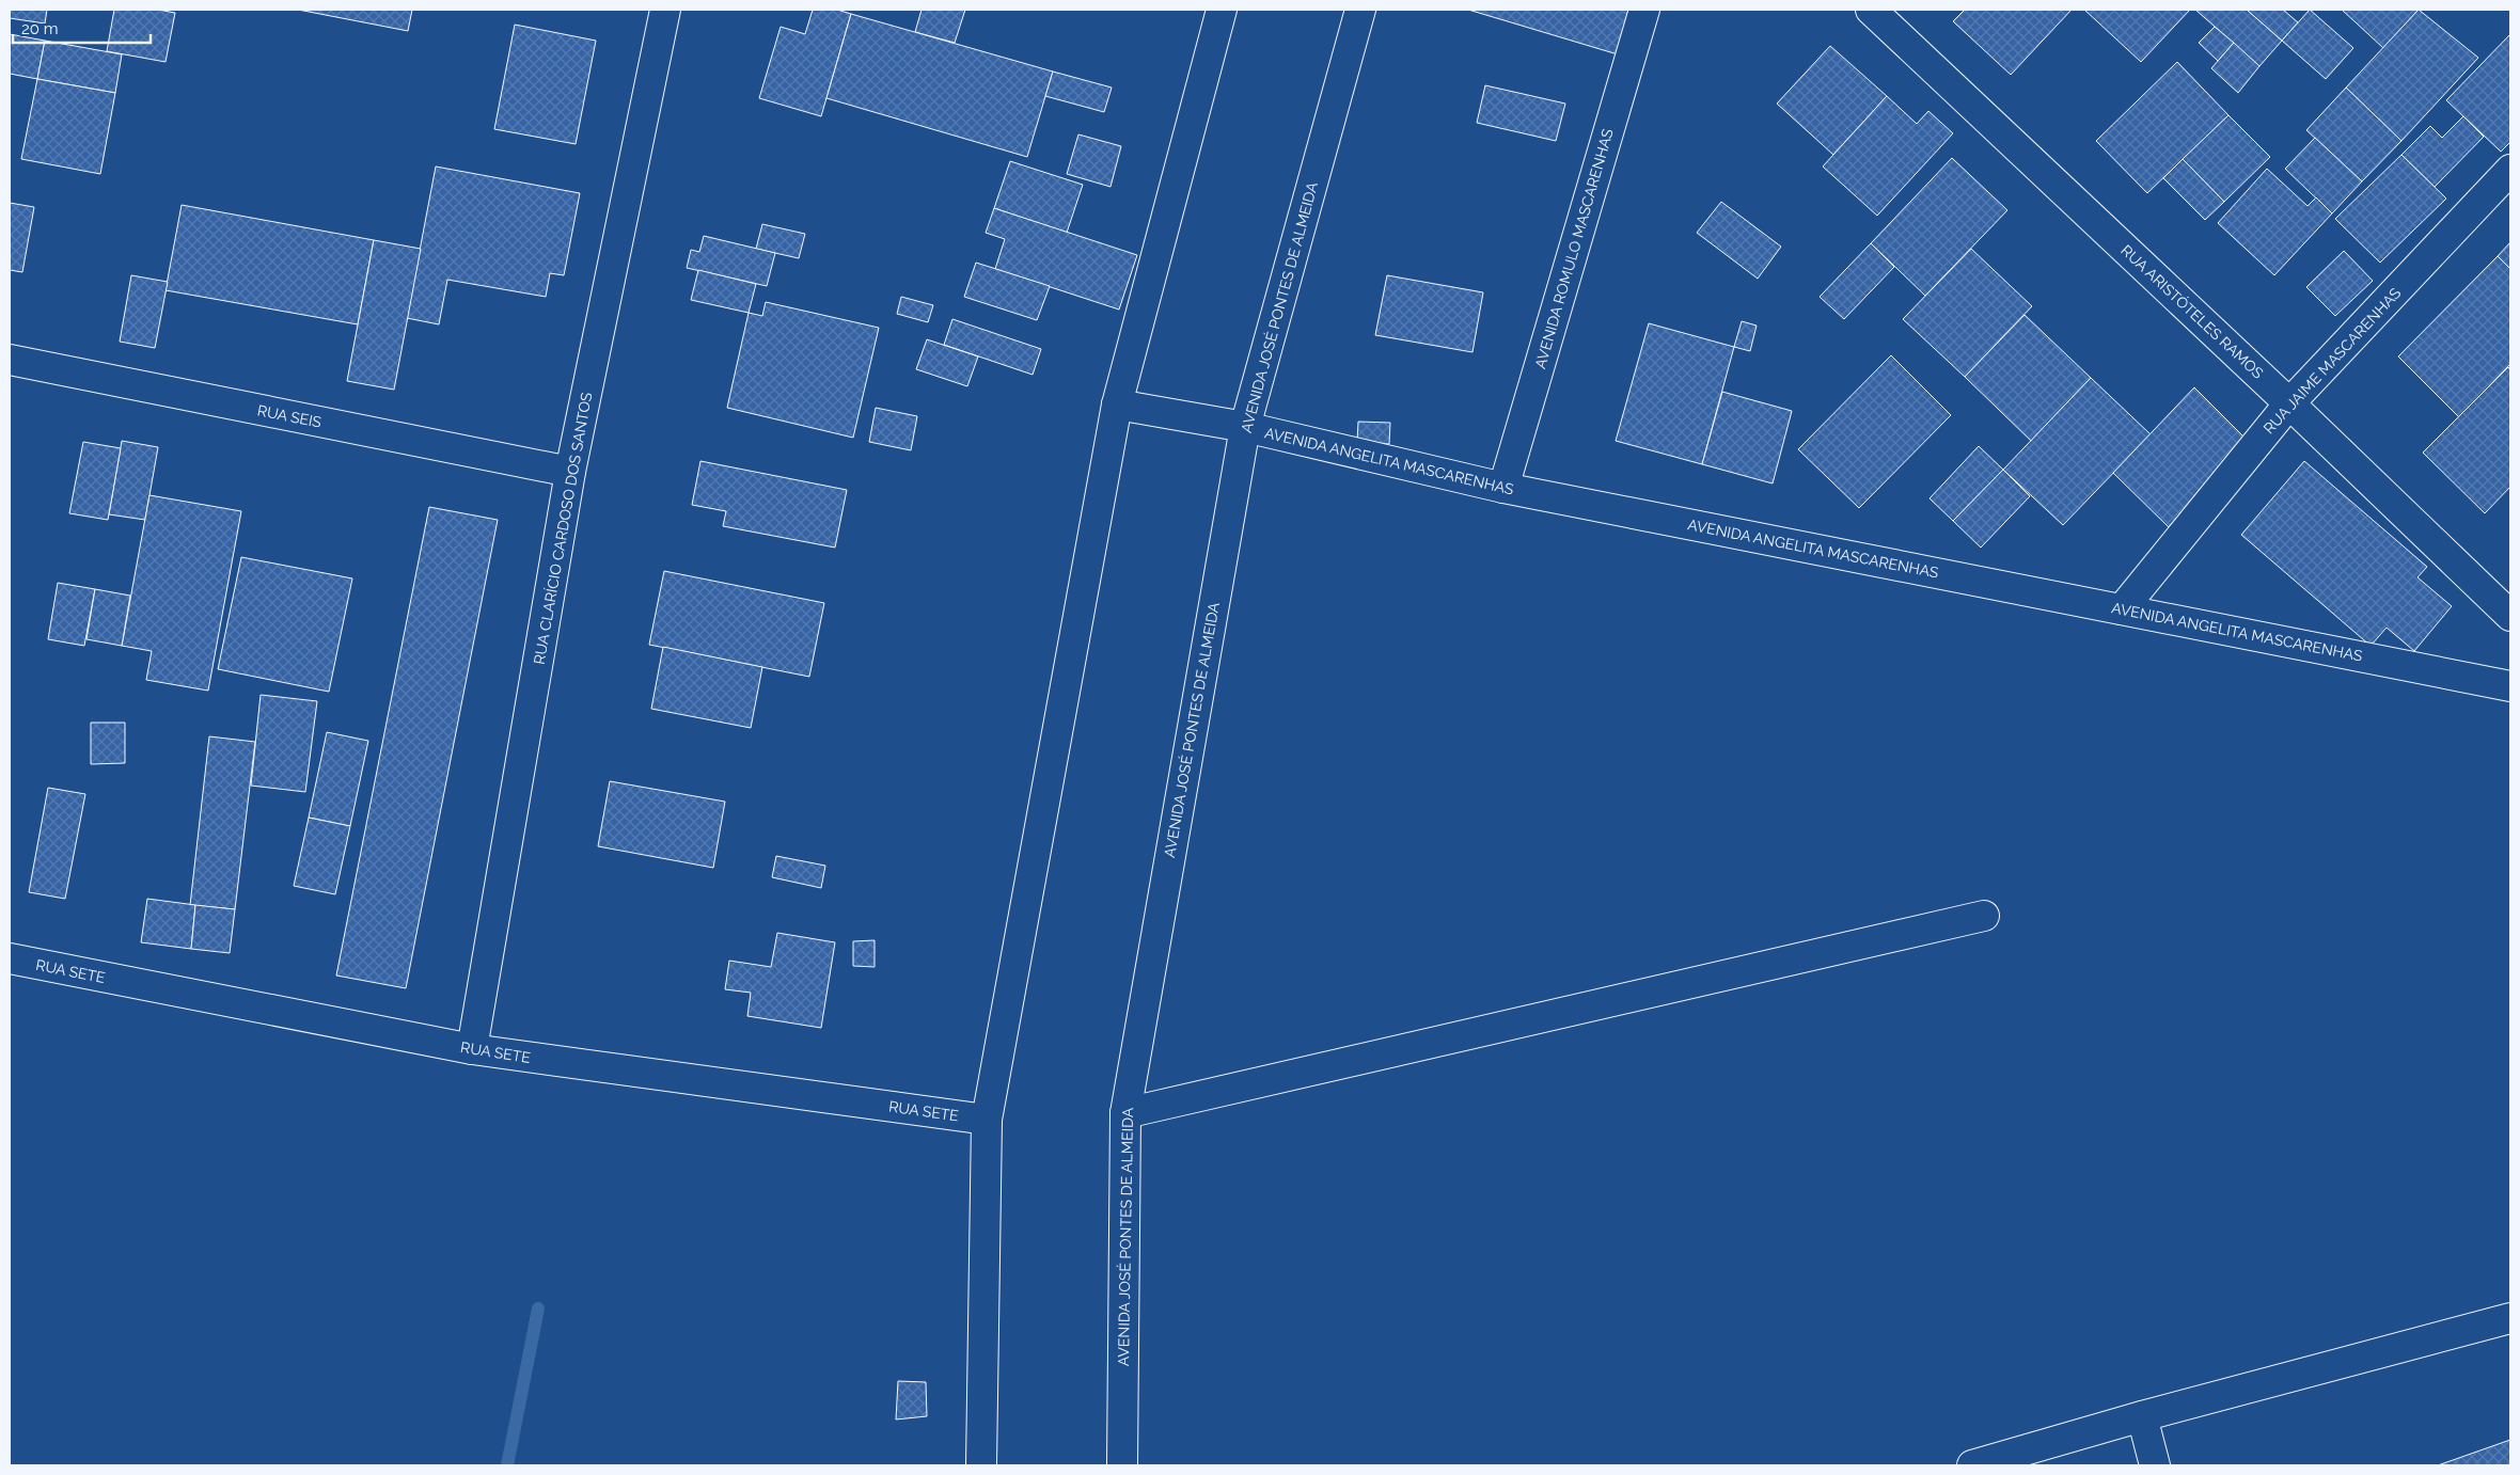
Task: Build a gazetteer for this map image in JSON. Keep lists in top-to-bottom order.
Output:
{
  "streets": {
    "street": [
      "AVENIDA ROMULO MASCARENHAS",
      "AVENIDA JOSÉ PONTES DE ALMEIDA",
      "RUA ARISTÓTELES RAMOS",
      "RUA JAIME MASCARENHAS",
      "RUA SEIS",
      "AVENIDA ANGELITA MASCARENHAS",
      "RUA CLARÍCIO CARDOSO DOS SANTOS",
      "RUA SETE"
    ]
  },
  "crossings": [
    ["AVENIDA ROMULO MASCARENHAS", "AVENIDA ANGELITA MASCARENHAS"],
    ["AVENIDA JOSÉ PONTES DE ALMEIDA", "AVENIDA ANGELITA MASCARENHAS"],
    ["RUA ARISTÓTELES RAMOS", "RUA JAIME MASCARENHAS"],
    ["RUA JAIME MASCARENHAS", "AVENIDA ANGELITA MASCARENHAS"],
    ["RUA SEIS", "RUA CLARÍCIO CARDOSO DOS SANTOS"],
    ["RUA CLARÍCIO CARDOSO DOS SANTOS", "RUA SETE"]
  ],
  "scale_bar": "20 m"
}
